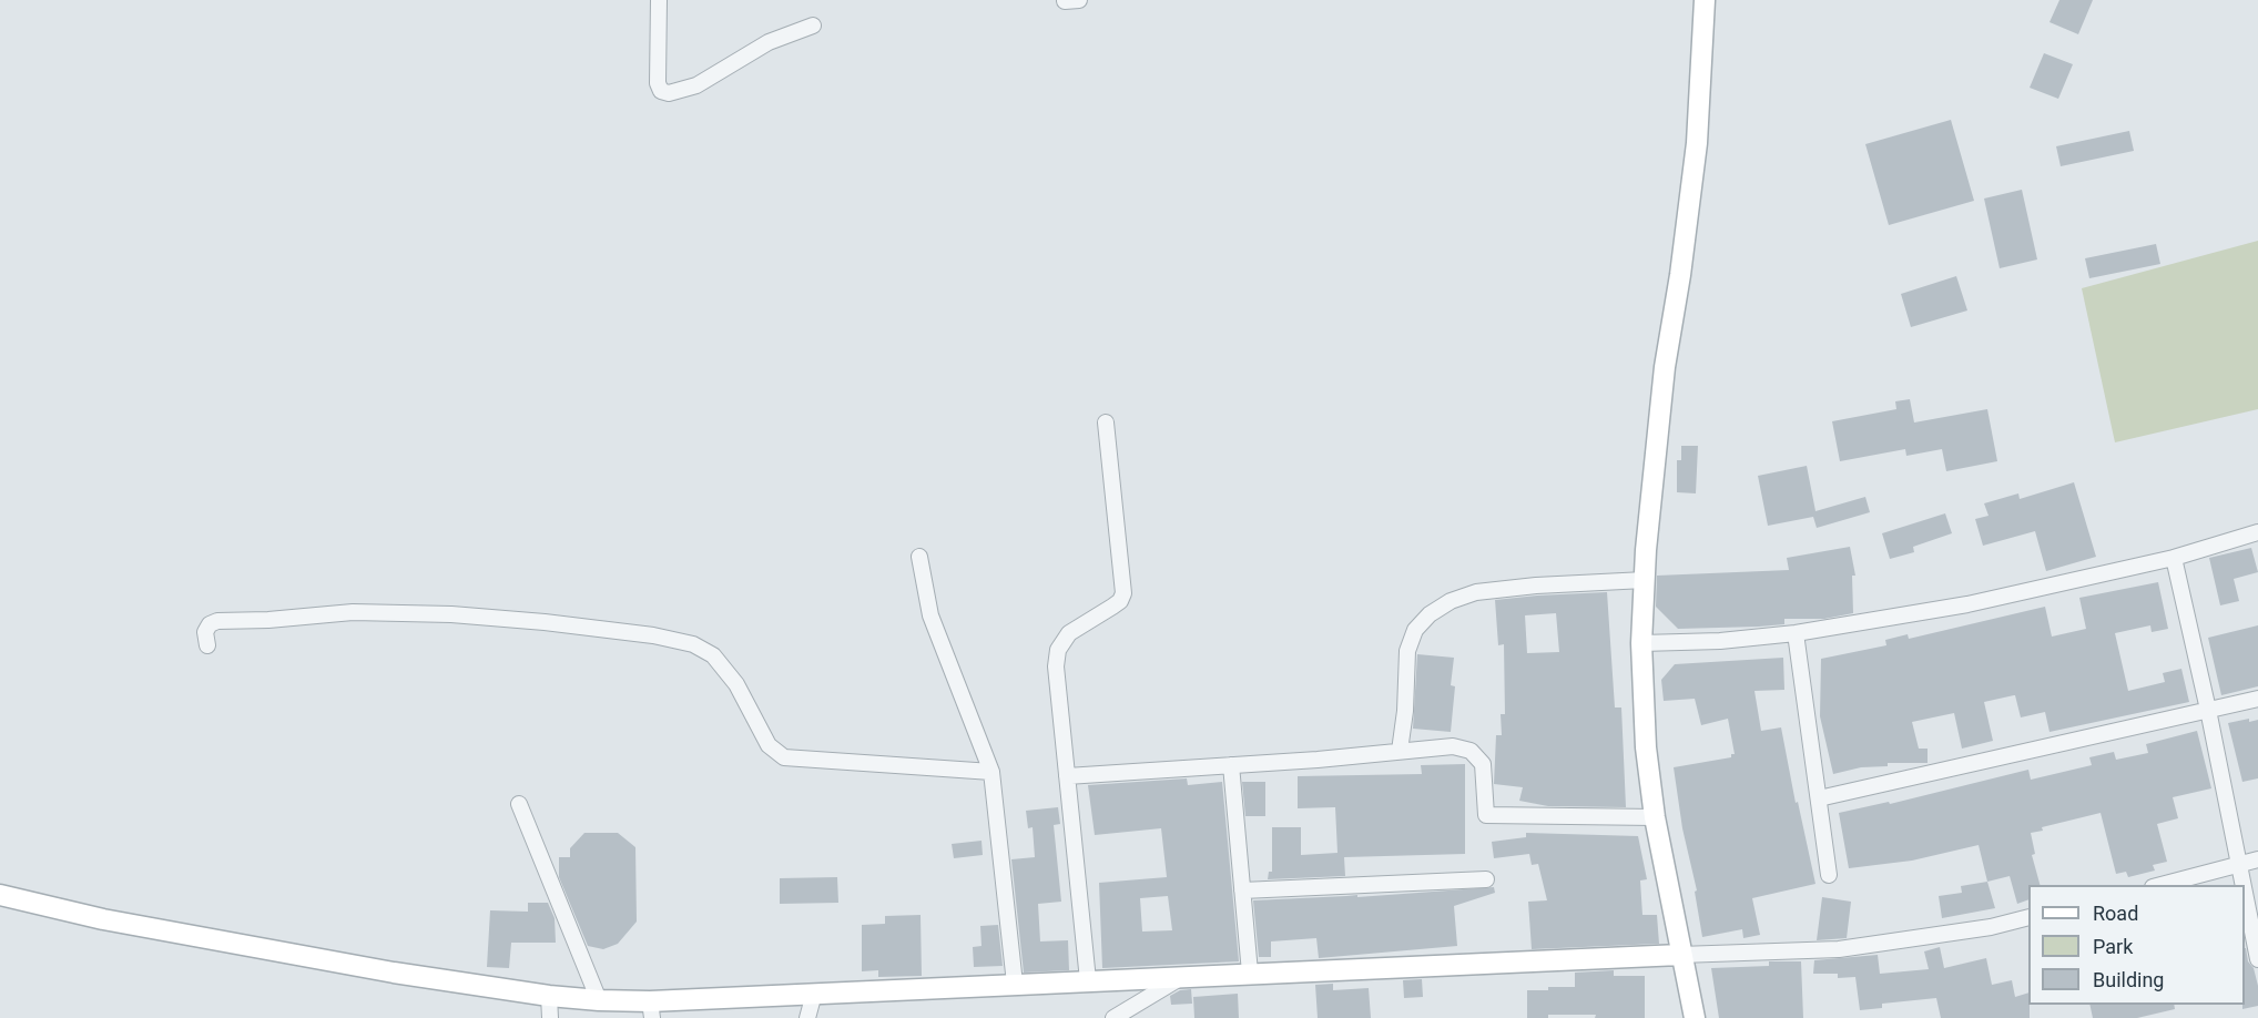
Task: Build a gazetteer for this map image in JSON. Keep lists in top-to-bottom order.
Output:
{
  "legend": ["Road", "Park", "Building"]
}
